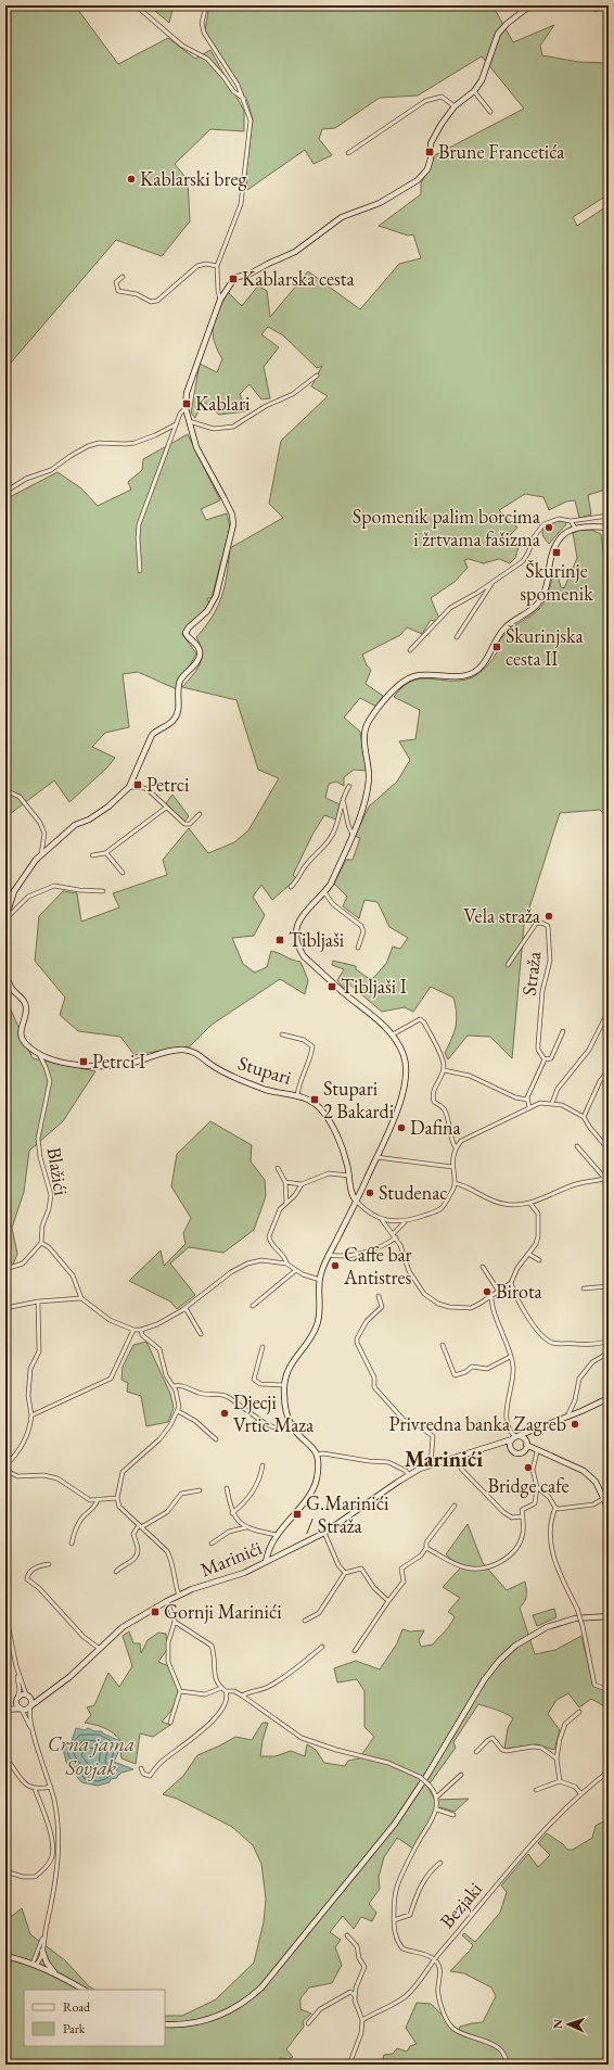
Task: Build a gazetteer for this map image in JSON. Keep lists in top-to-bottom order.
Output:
{
  "streets": {
    "street": [
      "Straža",
      "Stupari",
      "Blažići",
      "Marinići",
      "Bezjaki"
    ]
  },
  "crossings": [
    ["Stupari", "Blažići"]
  ],
  "districts": ["Marinići"],
  "water": ["Crna jama Sovjak"],
  "places": {
    "transit": [
      "Brune Francetića",
      "Kablarska cesta",
      "Kablari",
      "Škurinje spomenik",
      "Škurinjska cesta II",
      "Petrci",
      "Tibljaši",
      "Tibljaši I",
      "Petrci I",
      "Stupari 2 Bakardi",
      "G.Marinići / Straža",
      "Gornji Marinići"
    ],
    "other": [
      "Kablarski breg",
      "Spomenik palim borcima i žrtvama fašizma",
      "Vela straža",
      "Dafina",
      "Studenac",
      "Caffe bar Antistres",
      "Birota",
      "Djecji Vrtic Maza",
      "Privredna banka Zagreb",
      "Bridge cafe"
    ]
  },
  "legend": ["Road", "Park"],
  "north": "left"
}
